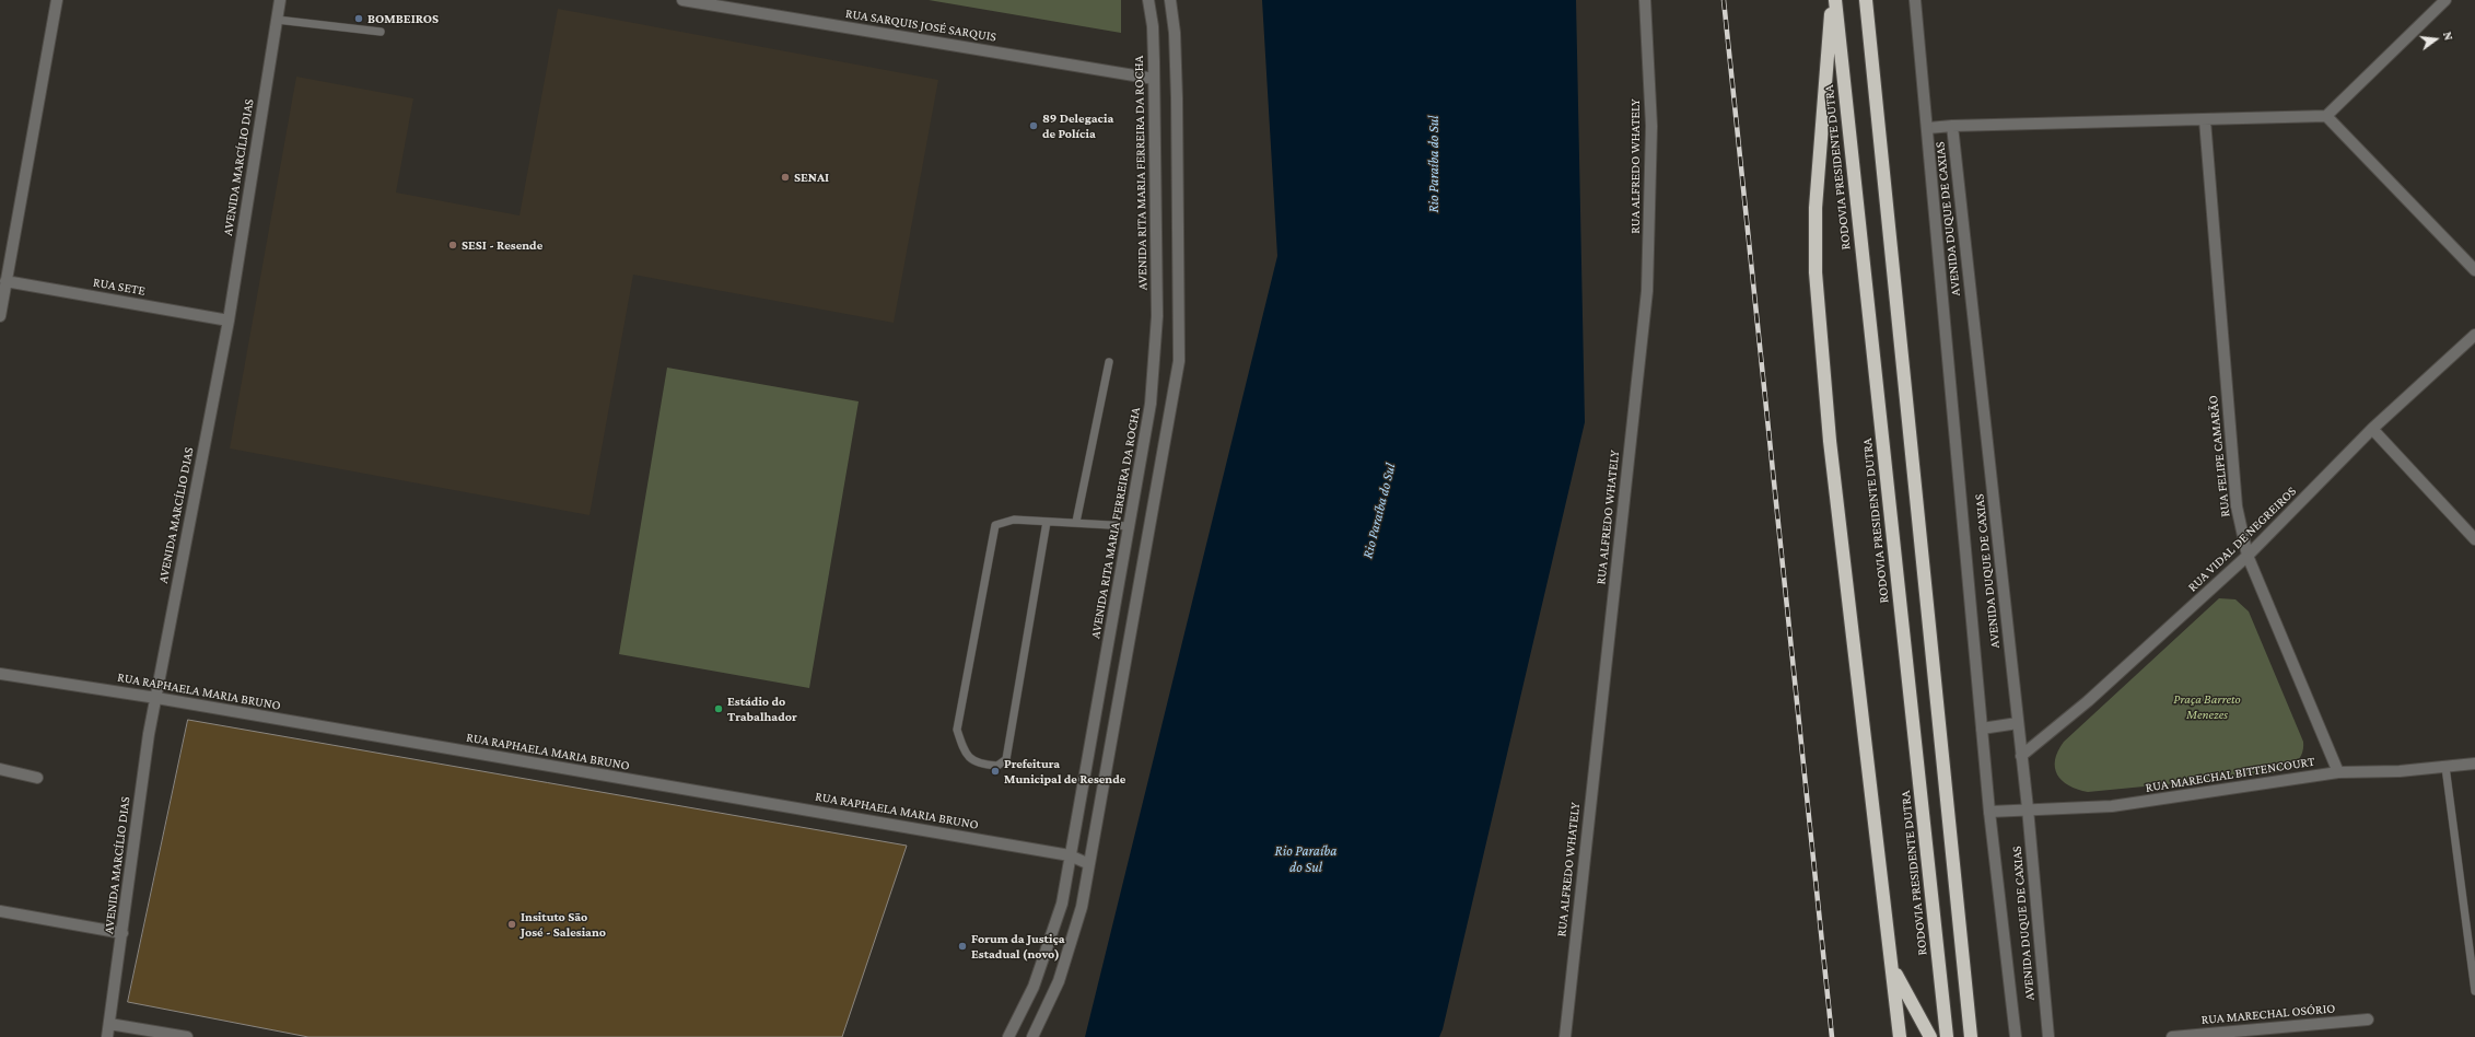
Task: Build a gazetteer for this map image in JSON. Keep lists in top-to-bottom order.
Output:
{
  "streets": {
    "highway": ["RODOVIA PRESIDENTE DUTRA"],
    "street": [
      "RUA SARQUIS JOSÉ SARQUIS",
      "RUA ALFREDO WHATELY",
      "AVENIDA MARCÍLIO DIAS",
      "AVENIDA RITA MARIA FERREIRA DA ROCHA",
      "AVENIDA DUQUE DE CAXIAS",
      "RUA SETE",
      "RUA FELIPE CAMARÃO",
      "RUA VIDAL DE NEGREIROS",
      "RUA RAPHAELA MARIA BRUNO",
      "RUA MARECHAL BITTENCOURT",
      "RUA MARECHAL OSÓRIO"
    ]
  },
  "crossings": [
    ["RUA SARQUIS JOSÉ SARQUIS", "AVENIDA RITA MARIA FERREIRA DA ROCHA"],
    ["AVENIDA MARCÍLIO DIAS", "RUA SETE"],
    ["AVENIDA MARCÍLIO DIAS", "RUA RAPHAELA MARIA BRUNO"],
    ["AVENIDA RITA MARIA FERREIRA DA ROCHA", "RUA RAPHAELA MARIA BRUNO"],
    ["AVENIDA DUQUE DE CAXIAS", "RUA VIDAL DE NEGREIROS"],
    ["AVENIDA DUQUE DE CAXIAS", "RUA MARECHAL BITTENCOURT"],
    ["RUA FELIPE CAMARÃO", "RUA VIDAL DE NEGREIROS"],
    ["RUA FELIPE CAMARÃO", "RUA MARECHAL BITTENCOURT"]
  ],
  "water": ["Rio Paraíba do Sul"],
  "parks": ["Praça Barreto Menezes"],
  "places": [
    "BOMBEIROS",
    "89 Delegacia de Polícia",
    "SENAI",
    "SESI - Resende",
    "Estádio do Trabalhador",
    "Prefeitura Municipal de Resende",
    "Insituto São José - Salesiano",
    "Forum da Justiça Estadual (novo)"
  ],
  "north": "right"
}
